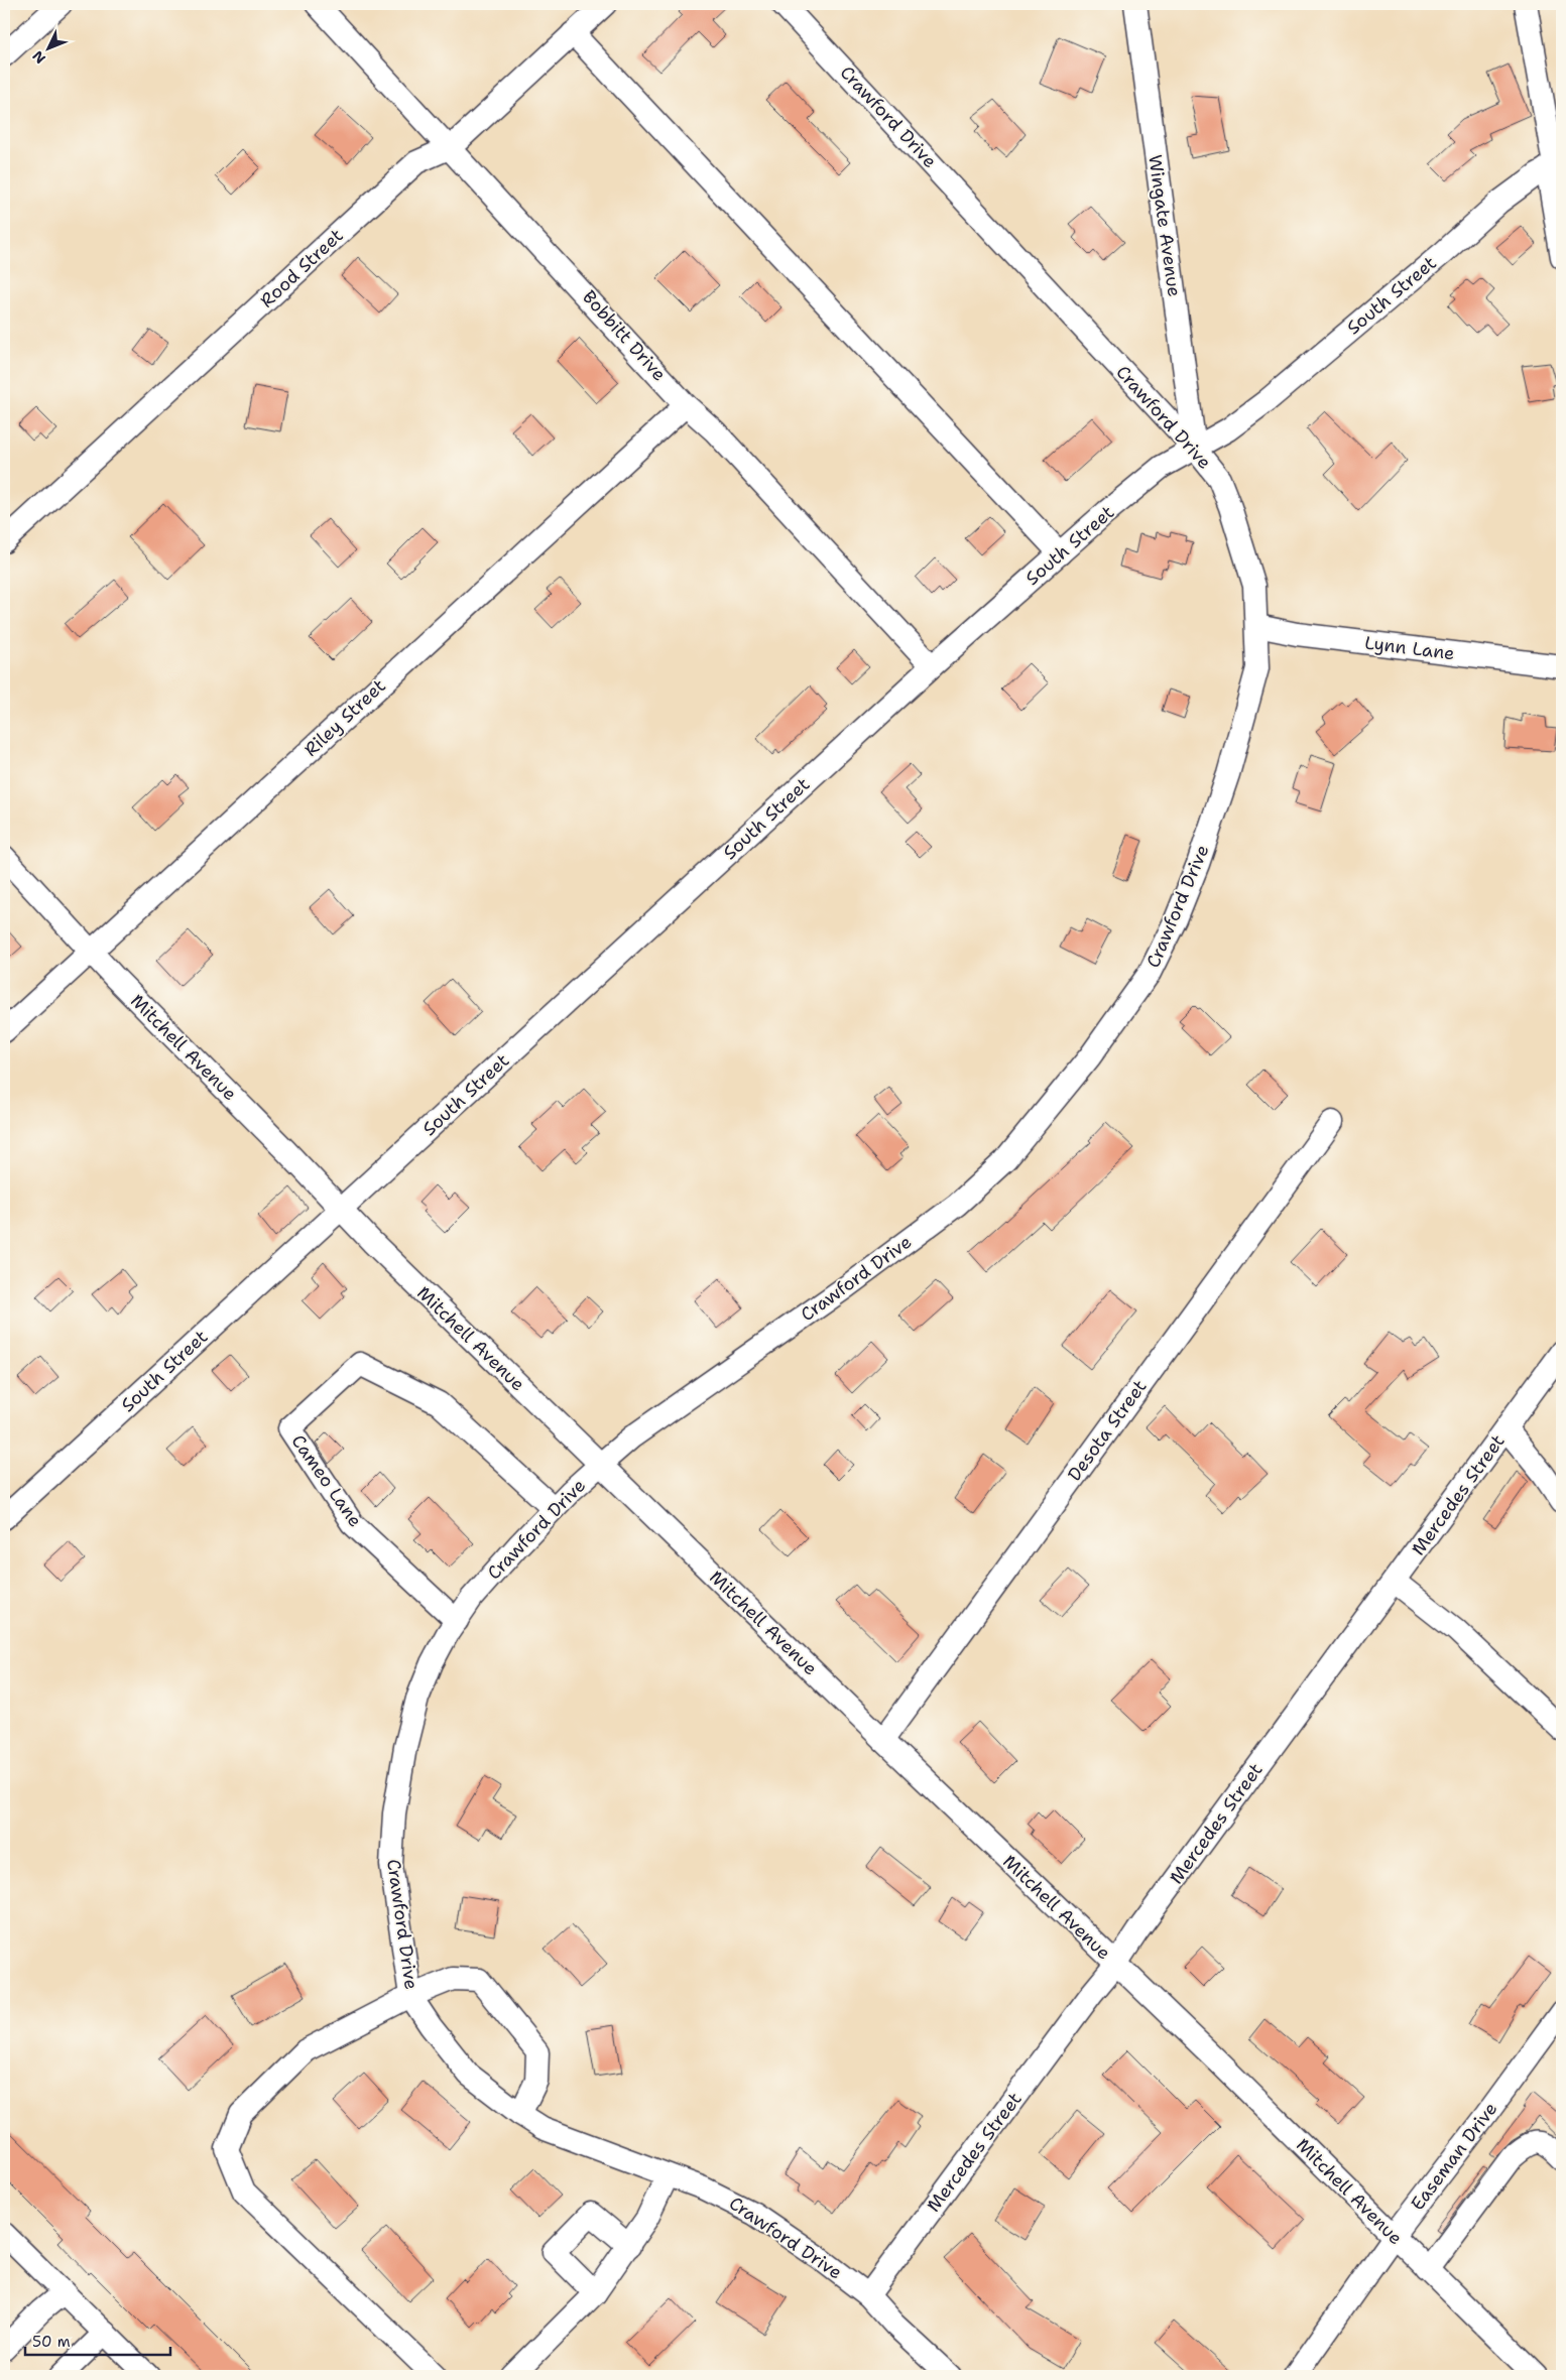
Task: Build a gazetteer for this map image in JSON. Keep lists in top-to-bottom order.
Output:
{
  "streets": {
    "street": [
      "Crawford Drive",
      "Wingate Avenue",
      "Rood Street",
      "South Street",
      "Bobbitt Drive",
      "Lynn Lane",
      "Riley Street",
      "Mitchell Avenue",
      "Desota Street",
      "Cameo Lane",
      "Mercedes Street",
      "Easeman Drive"
    ]
  },
  "crossings": [
    ["Crawford Drive", "Wingate Avenue"],
    ["Crawford Drive", "South Street"],
    ["Crawford Drive", "Lynn Lane"],
    ["Crawford Drive", "Mitchell Avenue"],
    ["Crawford Drive", "Cameo Lane"],
    ["Crawford Drive", "Mercedes Street"],
    ["Wingate Avenue", "South Street"],
    ["Rood Street", "Bobbitt Drive"],
    ["South Street", "Bobbitt Drive"],
    ["South Street", "Mitchell Avenue"],
    ["Bobbitt Drive", "Riley Street"],
    ["Riley Street", "Mitchell Avenue"],
    ["Mitchell Avenue", "Desota Street"],
    ["Mitchell Avenue", "Mercedes Street"],
    ["Mitchell Avenue", "Easeman Drive"]
  ],
  "scale_bar": "50 m",
  "north": "bottom left"
}
